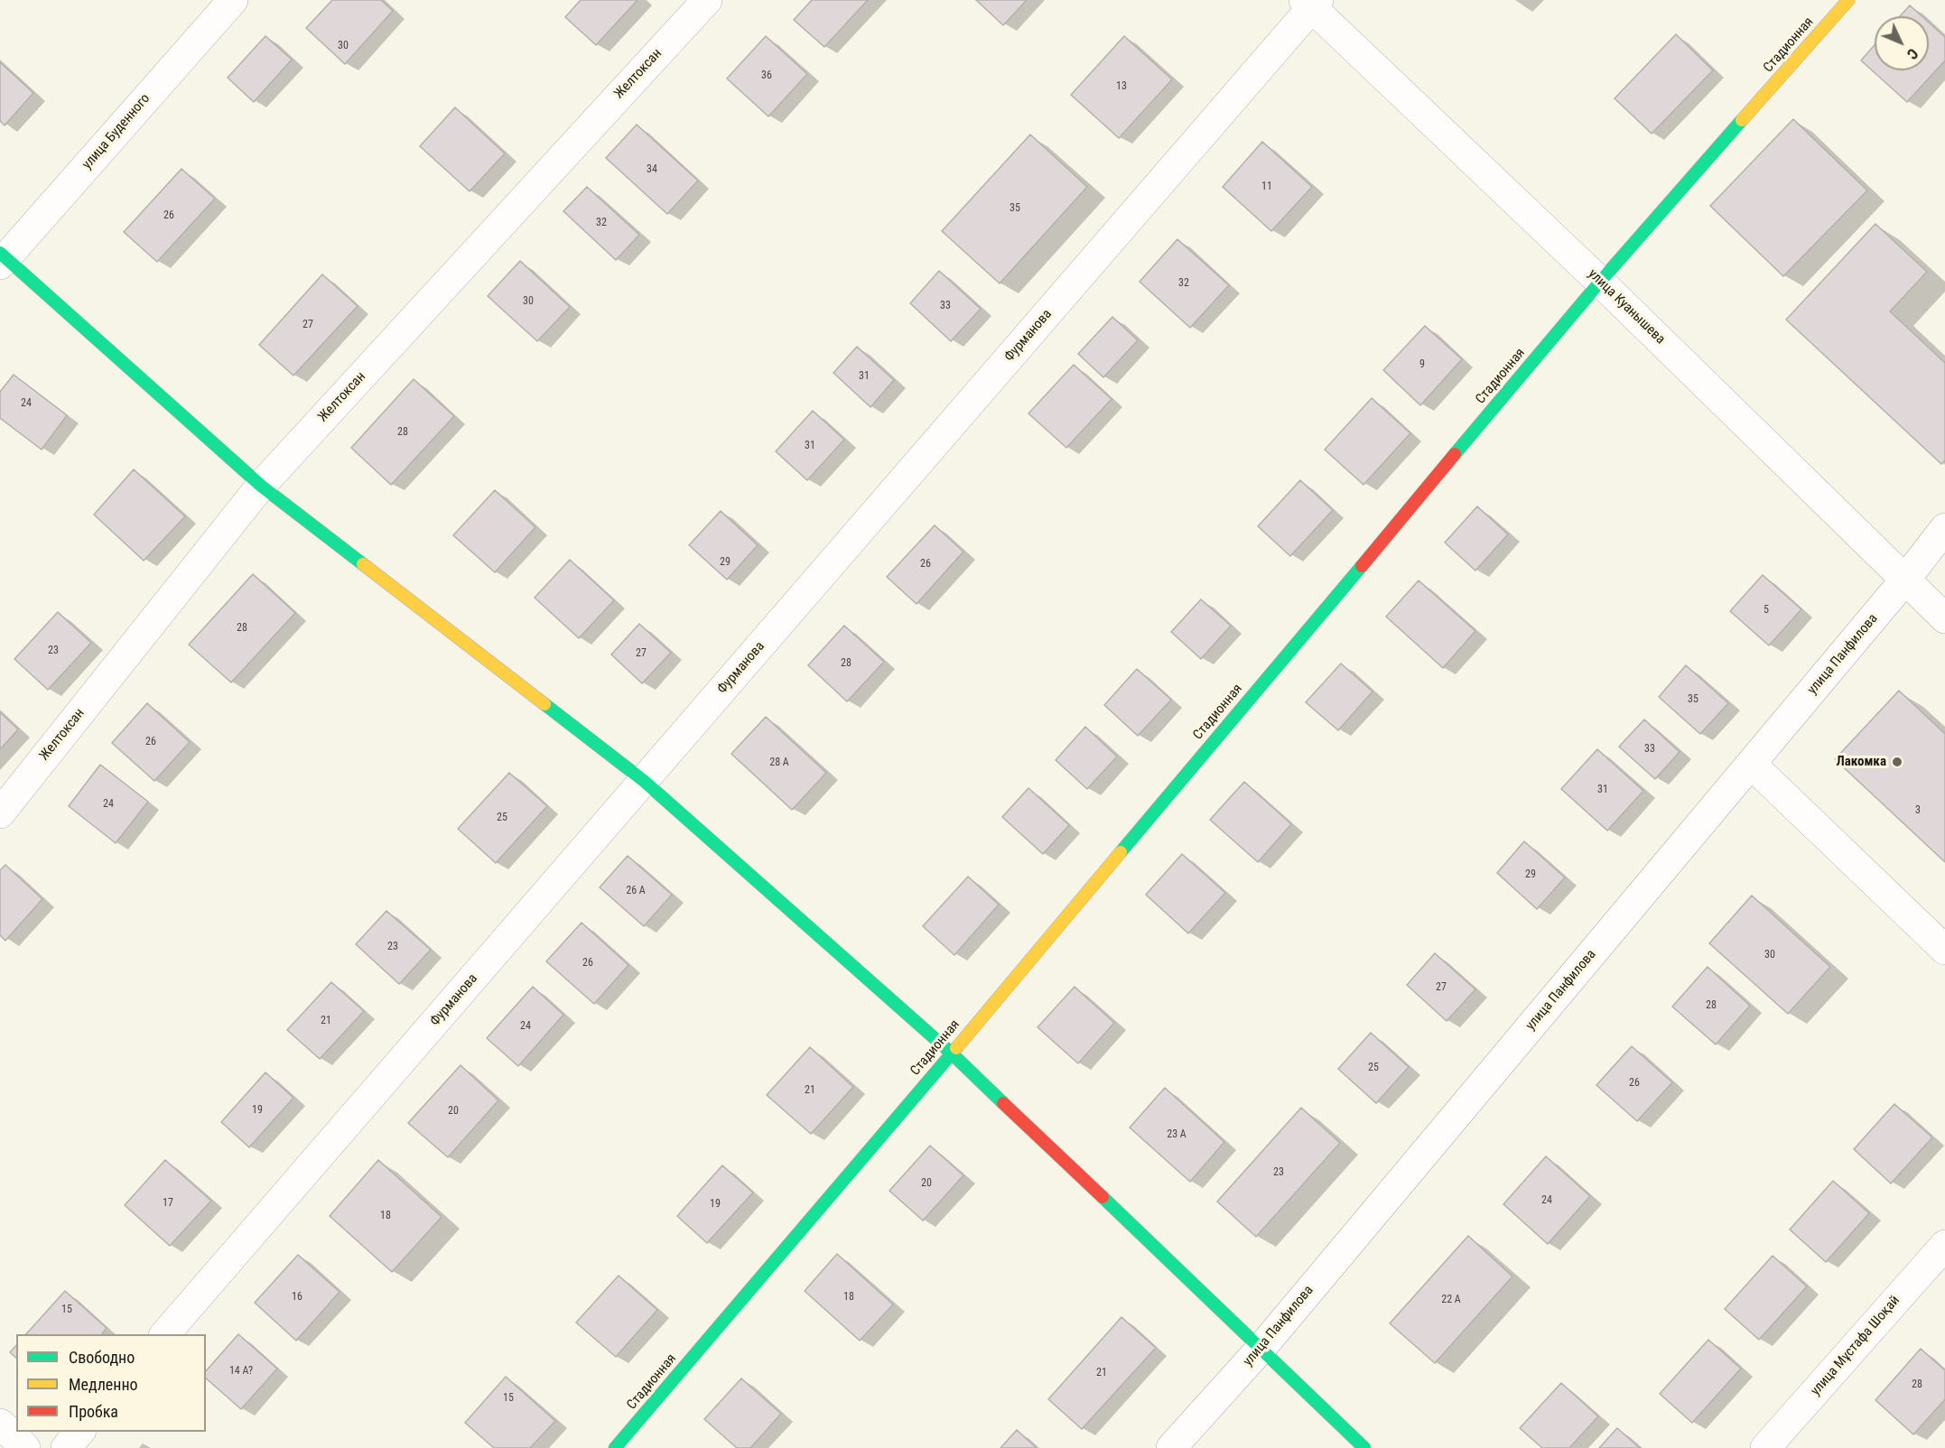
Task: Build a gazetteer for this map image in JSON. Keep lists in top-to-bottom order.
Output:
{
  "streets": {
    "street": [
      "Стадионная",
      "Желтоксан",
      "улица Буденного",
      "улица Куанышева",
      "Фурманова",
      "улица Панфилова",
      "улица Мұстафа Шоқай"
    ]
  },
  "crossings": [
    ["Стадионная", "улица Куанышева"],
    ["улица Куанышева", "Фурманова"],
    ["улица Куанышева", "улица Панфилова"]
  ],
  "places": ["Лакомка"],
  "house_numbers": [
    "30",
    "36",
    "13",
    "34",
    "11",
    "35",
    "26",
    "32",
    "32",
    "30",
    "33",
    "27",
    "9",
    "31",
    "24",
    "28",
    "31",
    "29",
    "26",
    "5",
    "28",
    "23",
    "27",
    "28",
    "35",
    "26",
    "33",
    "28 А",
    "31",
    "24",
    "3",
    "25",
    "29",
    "26 А",
    "23",
    "30",
    "26",
    "27",
    "28",
    "21",
    "24",
    "25",
    "26",
    "21",
    "19",
    "20",
    "23 А",
    "23",
    "20",
    "24",
    "17",
    "19",
    "18",
    "16",
    "18",
    "22 А",
    "15",
    "14 А?",
    "21",
    "28",
    "15"
  ],
  "legend": ["Свободно", "Медленно", "Пробка"],
  "north": "bottom right"
}
